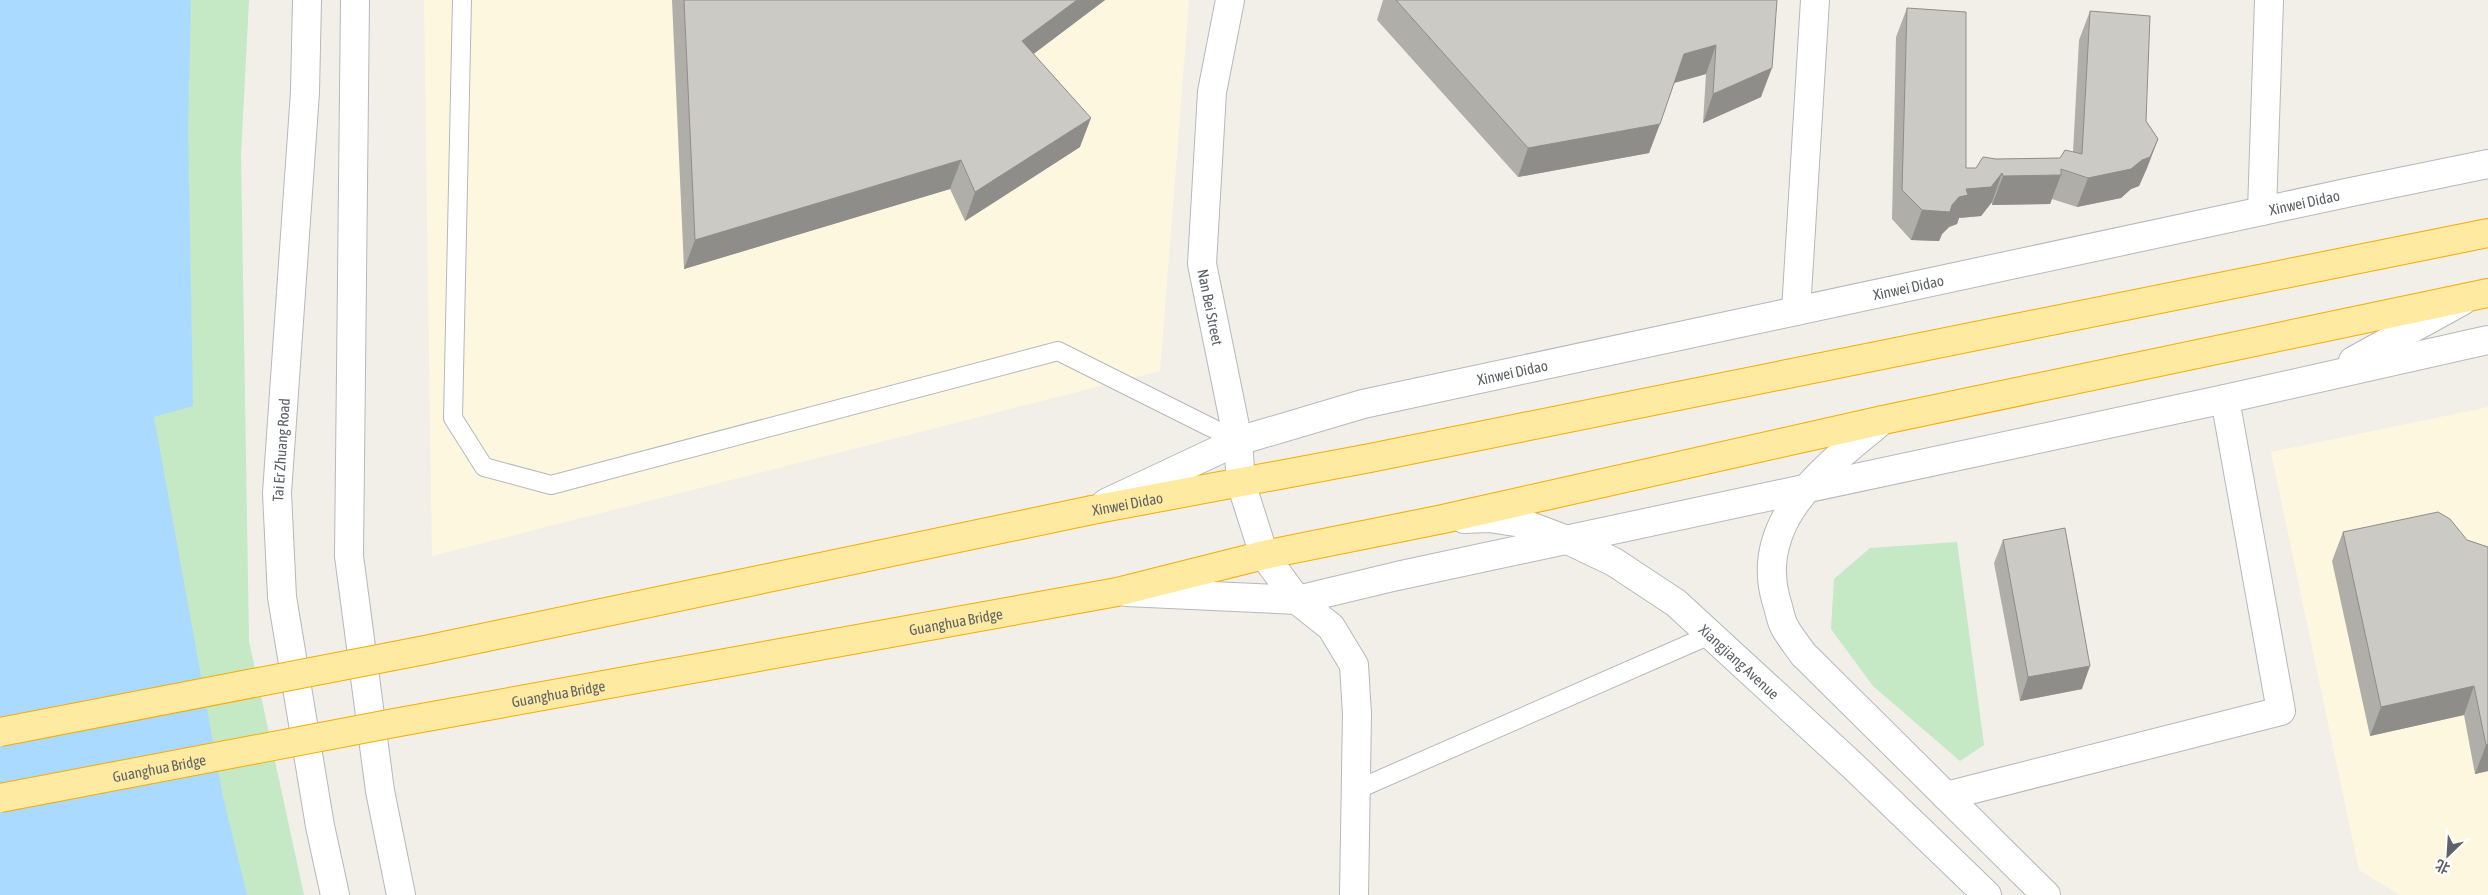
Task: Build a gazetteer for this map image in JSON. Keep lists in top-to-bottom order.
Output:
{
  "streets": {
    "highway": ["Xinwei Didao", "Guanghua Bridge"],
    "street": ["Nan Bei Street", "Tai Er Zhuang Road", "Xiangjiang Avenue"]
  },
  "crossings": [
    ["Xinwei Didao", "Nan Bei Street"]
  ],
  "north": "bottom left"
}
